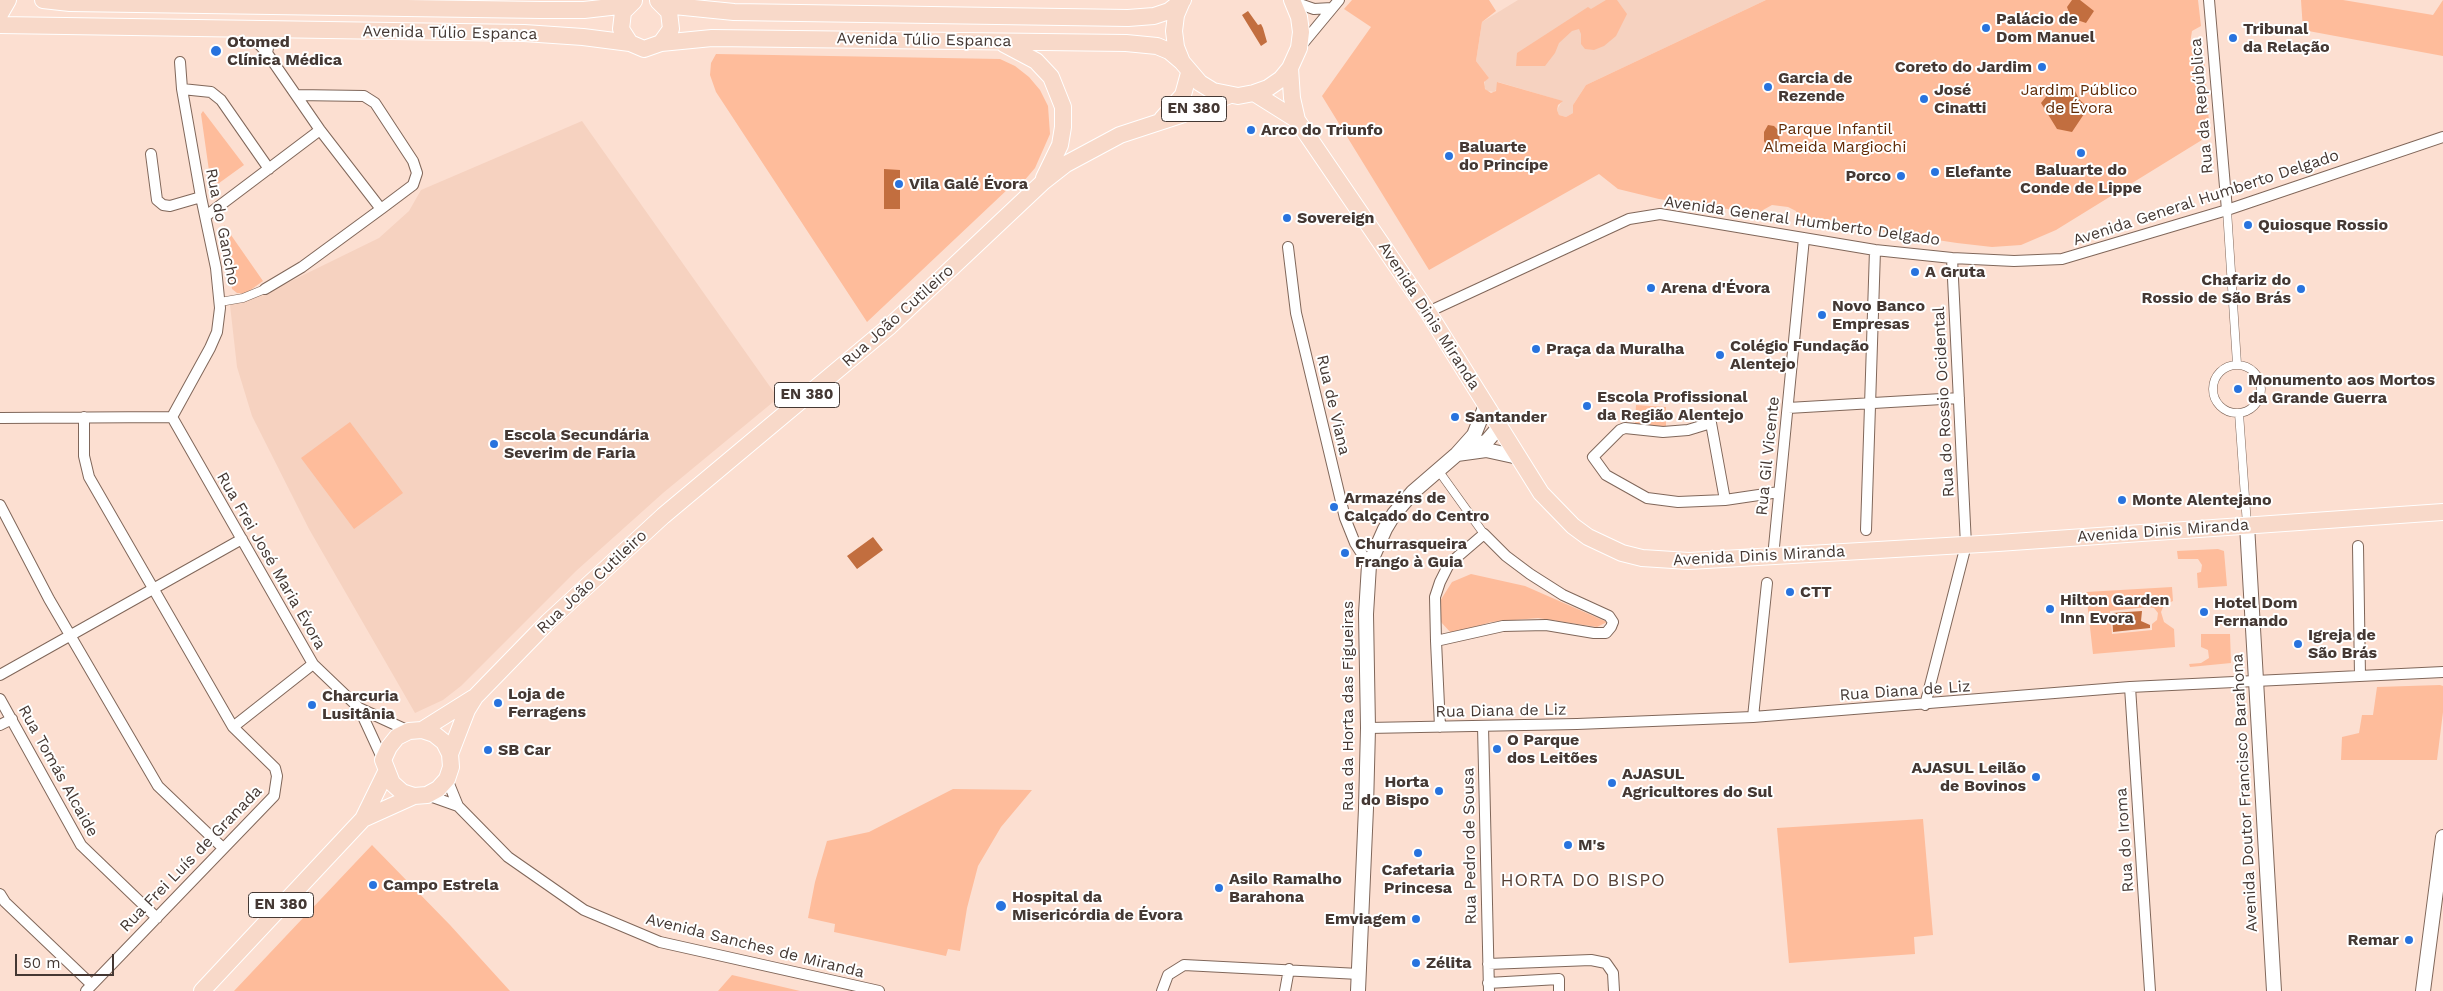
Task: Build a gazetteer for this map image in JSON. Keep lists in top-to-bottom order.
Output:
{
  "streets": {
    "main road": [
      "Avenida Túlio Espanca",
      "EN 380",
      "Rua João Cutileiro",
      "Avenida Dinis Miranda"
    ],
    "street": [
      "Rua da República",
      "Avenida General Humberto Delgado",
      "Rua do Gancho",
      "Rua do Rossio Ocidental",
      "Rua de Viana",
      "Rua Gil Vicente",
      "Rua Frei José Maria Évora",
      "Rua Diana de Liz",
      "Rua da Horta das Figueiras",
      "Rua Tomás Alcaide",
      "Avenida Doutor Francisco Barahona",
      "Rua do Iroma",
      "Rua Pedro de Sousa",
      "Rua Frei Luís de Granada",
      "Avenida Sanches de Miranda"
    ]
  },
  "crossings": [
    ["Avenida Túlio Espanca", "Rua João Cutileiro"],
    ["Rua da República", "Avenida General Humberto Delgado"],
    ["Avenida General Humberto Delgado", "Avenida Dinis Miranda"],
    ["Avenida General Humberto Delgado", "Rua do Rossio Ocidental"],
    ["Avenida General Humberto Delgado", "Rua Gil Vicente"],
    ["Rua do Gancho", "Rua Frei José Maria Évora"],
    ["Rua João Cutileiro", "Rua Frei José Maria Évora"],
    ["Rua João Cutileiro", "Avenida Sanches de Miranda"],
    ["Avenida Dinis Miranda", "Rua do Rossio Ocidental"],
    ["Avenida Dinis Miranda", "Rua Gil Vicente"],
    ["Avenida Dinis Miranda", "Rua da Horta das Figueiras"],
    ["Avenida Dinis Miranda", "Avenida Doutor Francisco Barahona"],
    ["Rua do Rossio Ocidental", "Rua Diana de Liz"],
    ["Rua de Viana", "Rua da Horta das Figueiras"],
    ["Rua Frei José Maria Évora", "Avenida Sanches de Miranda"],
    ["Rua Diana de Liz", "Rua da Horta das Figueiras"],
    ["Rua Diana de Liz", "Avenida Doutor Francisco Barahona"],
    ["Rua Diana de Liz", "Rua do Iroma"],
    ["Rua Diana de Liz", "Rua Pedro de Sousa"],
    ["Rua Tomás Alcaide", "Rua Frei Luís de Granada"]
  ],
  "districts": ["HORTA DO BISPO"],
  "parks": ["Jardim Público de Évora", "Parque Infantil Almeida Margiochi"],
  "places": [
    "Palácio de Dom Manuel",
    "Tribunal da Relação",
    "Otomed Clínica Médica",
    "Coreto do Jardim",
    "Garcia de Rezende",
    "José Cinatti",
    "Arco do Triunfo",
    "Baluarte do Conde de Lippe",
    "Baluarte do Princípe",
    "Elefante",
    "Porco",
    "Vila Galé Évora",
    "Sovereign",
    "Quiosque Rossio",
    "A Gruta",
    "Arena d'Évora",
    "Chafariz do Rossio de São Brás",
    "Novo Banco Empresas",
    "Praça da Muralha",
    "Colégio Fundação Alentejo",
    "Monumento aos Mortos da Grande Guerra",
    "Escola Profissional da Região Alentejo",
    "Santander",
    "Escola Secundária Severim de Faria",
    "Monte Alentejano",
    "Armazéns de Calçado do Centro",
    "Churrasqueira Frango à Guia",
    "CTT",
    "Hilton Garden Inn Evora",
    "Hotel Dom Fernando",
    "Igreja de São Brás",
    "Loja de Ferragens",
    "Charcuria Lusitânia",
    "O Parque dos Leitões",
    "SB Car",
    "AJASUL Leilão de Bovinos",
    "AJASUL Agricultores do Sul",
    "Horta do Bispo",
    "M's",
    "Cafetaria Princesa",
    "Campo Estrela",
    "Asilo Ramalho Barahona",
    "Hospital da Misericórdia de Évora",
    "Emviagem",
    "Remar",
    "Zélita"
  ],
  "scale_bar": "50 m"
}
